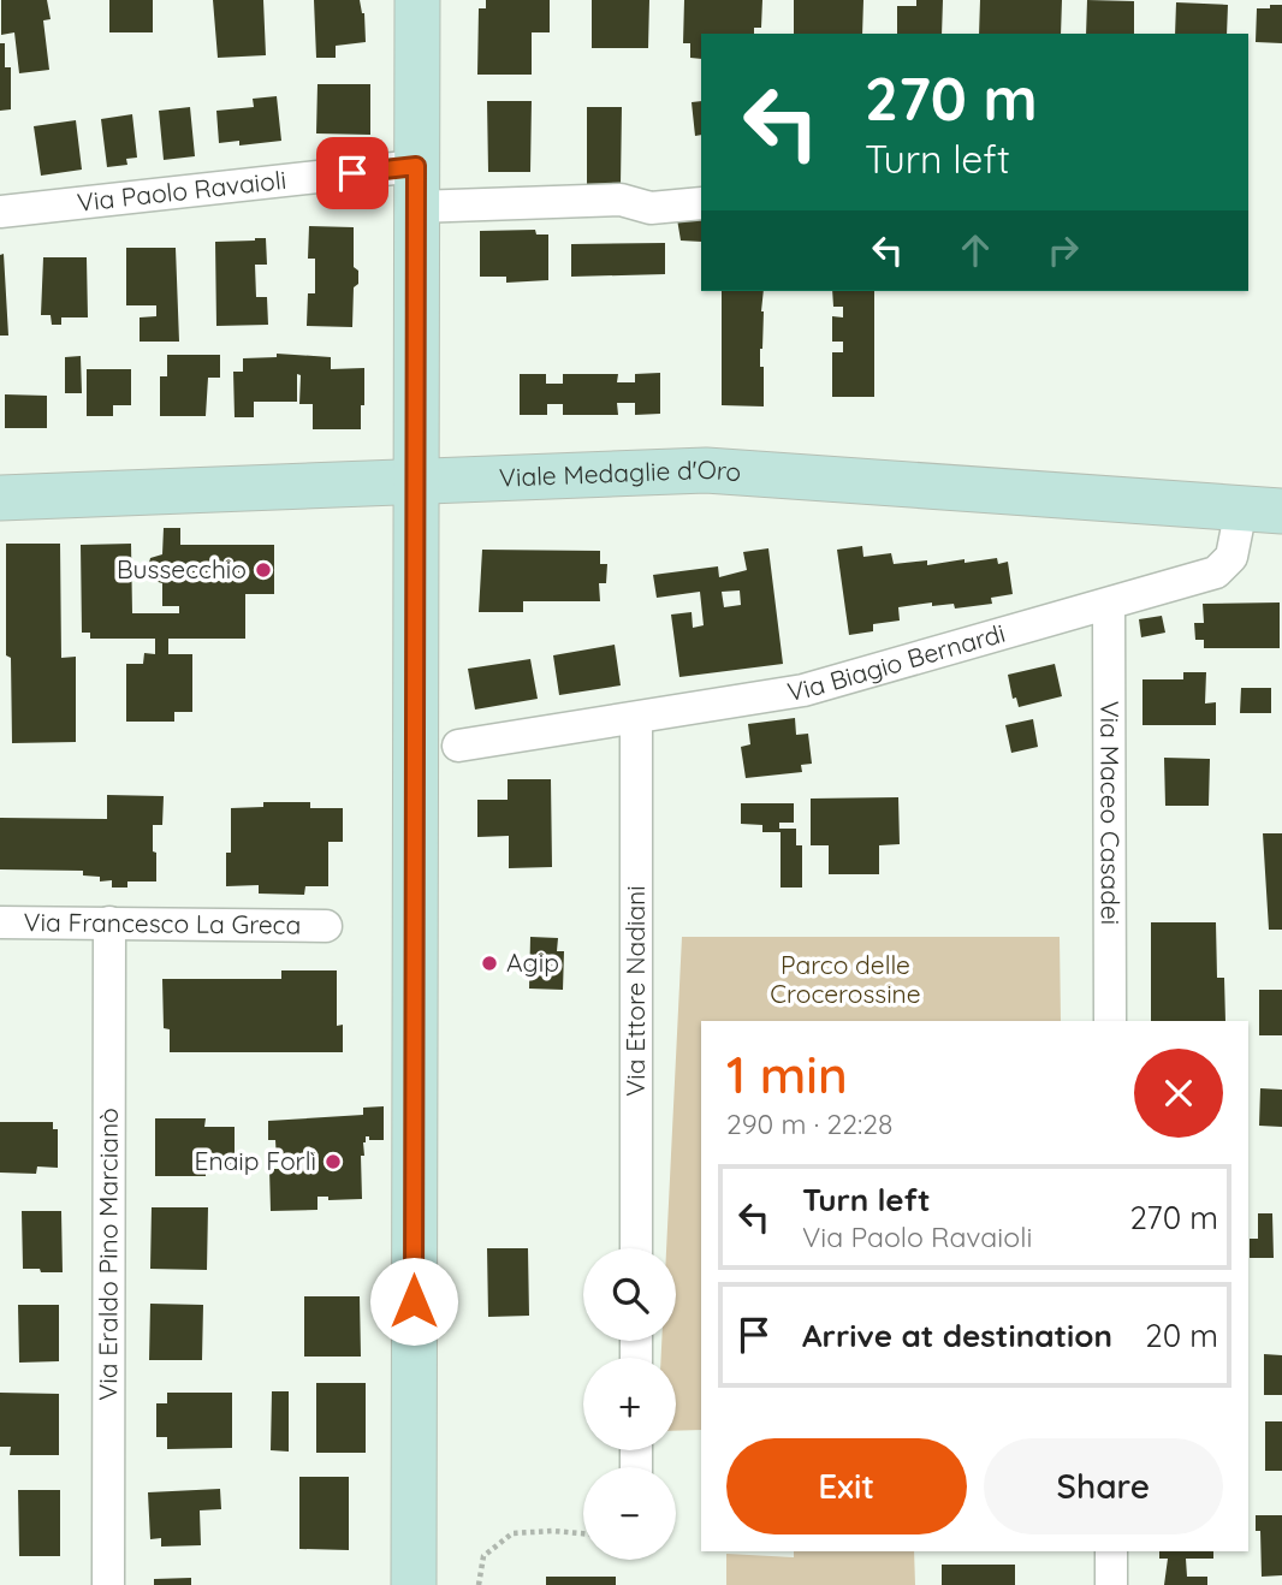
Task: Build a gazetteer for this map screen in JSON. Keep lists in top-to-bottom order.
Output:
{
  "streets": {
    "main road": ["Viale Medaglie d'Oro"],
    "street": [
      "Via Paolo Ravaioli",
      "Via Biagio Bernardi",
      "Via Maceo Casadei",
      "Via Francesco La Greca",
      "Via Ettore Nadiani",
      "Via Eraldo Pino Marcianò"
    ]
  },
  "crossings": [
    ["Viale Medaglie d'Oro", "Via Biagio Bernardi"],
    ["Via Biagio Bernardi", "Via Maceo Casadei"],
    ["Via Biagio Bernardi", "Via Ettore Nadiani"],
    ["Via Francesco La Greca", "Via Eraldo Pino Marcianò"]
  ],
  "parks": ["Parco delle Crocerossine"],
  "places": ["Bussecchio", "Agip", "Enaip Forlì"],
  "page": {
    "turn": ["270 m", "Turn left"],
    "heading": ["1 min", "290 m · 22:28"],
    "list": [
      {
        "name": "Turn left",
        "note": "Via Paolo Ravaioli",
        "value": "270 m"
      },
      {
        "name": "Arrive at destination",
        "value": "20 m"
      }
    ],
    "map_buttons": ["+", "−"],
    "buttons": ["Exit", "Share"]
  }
}
